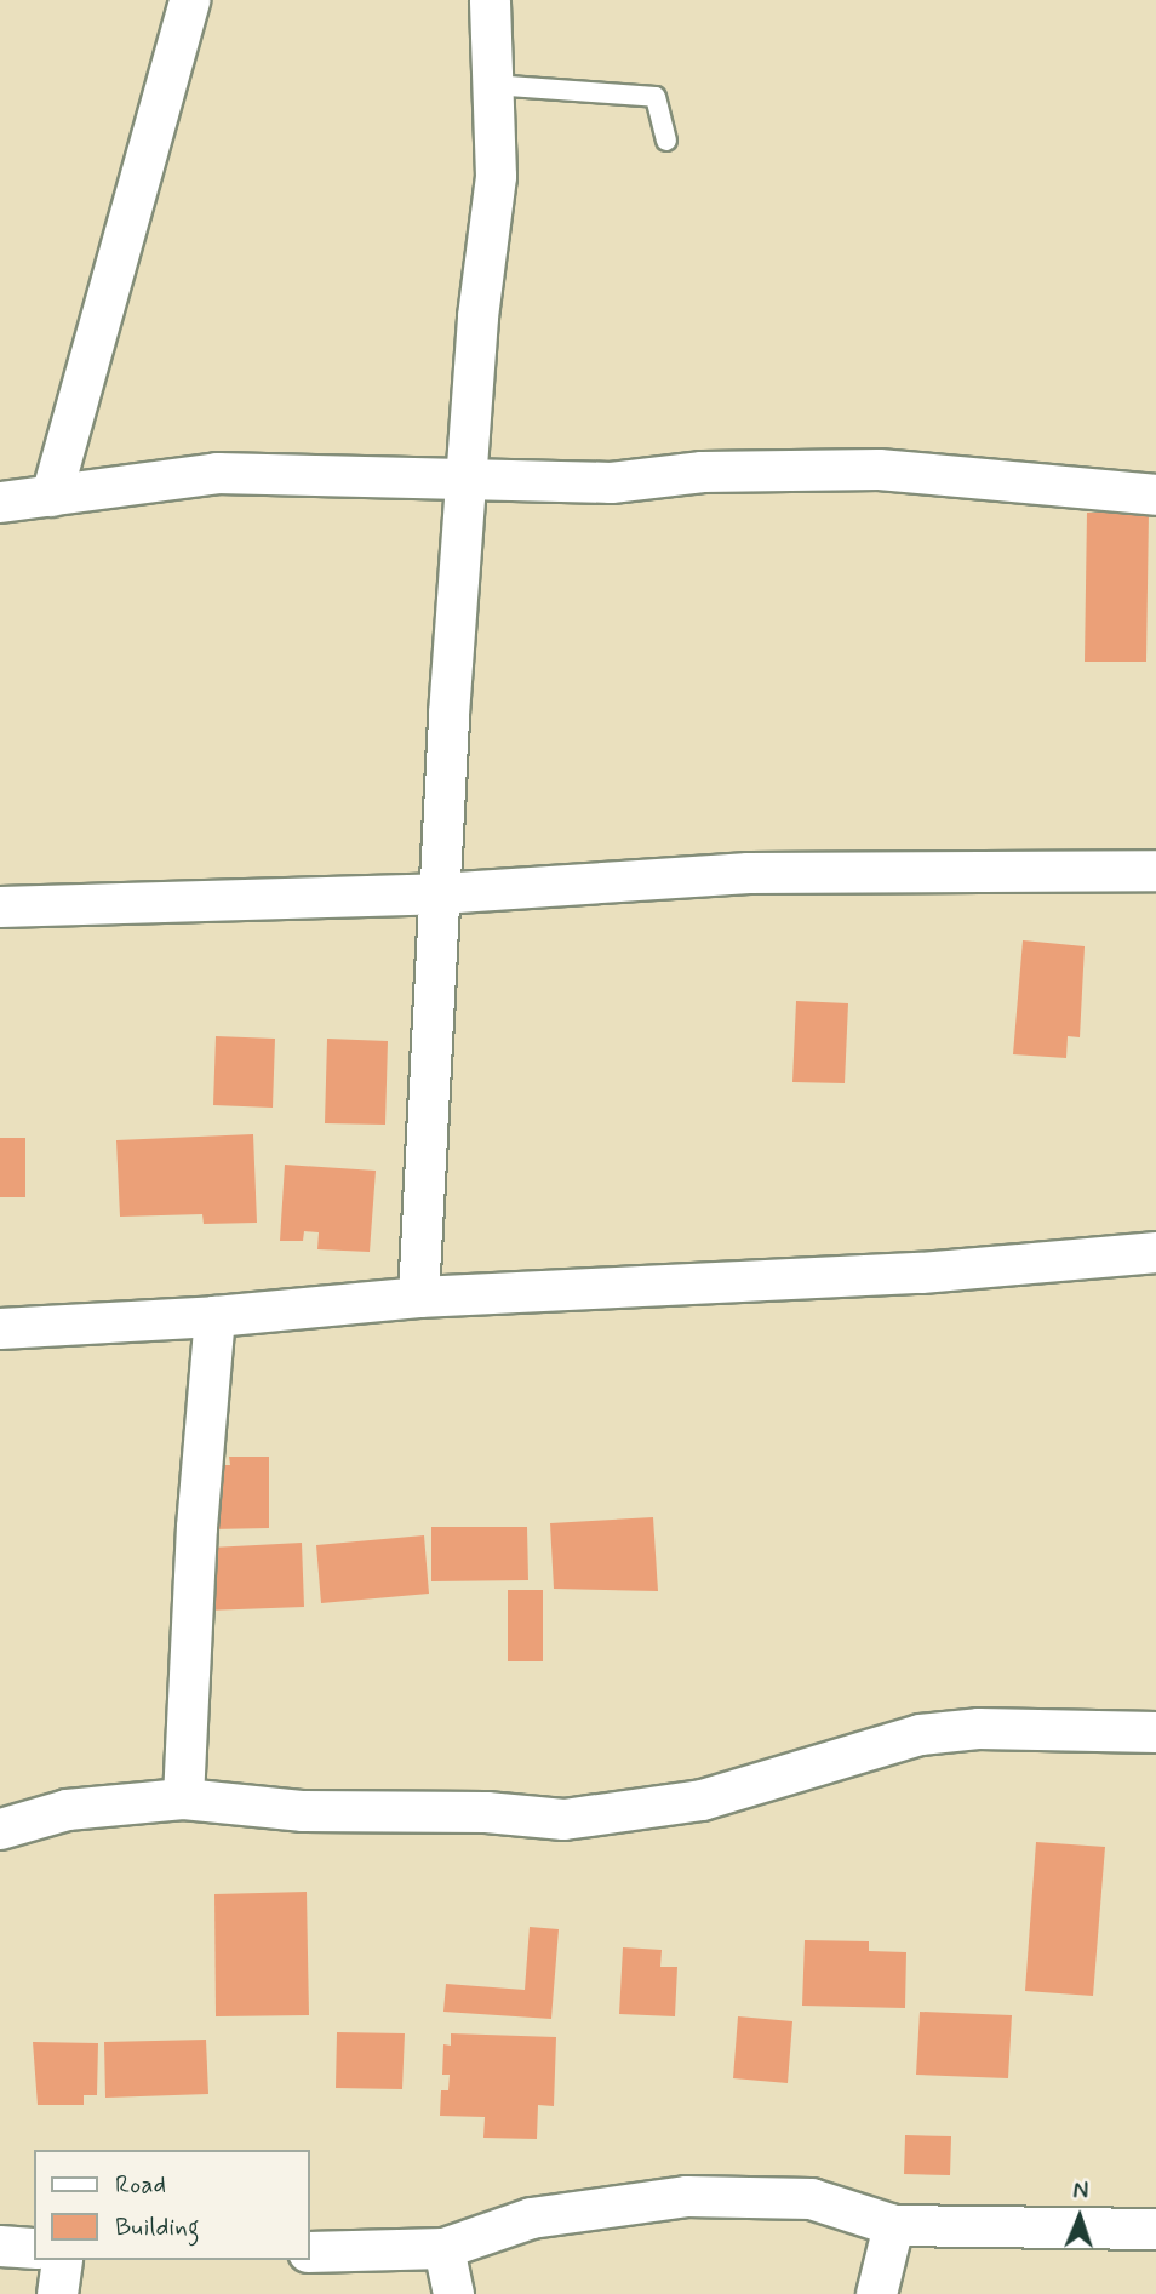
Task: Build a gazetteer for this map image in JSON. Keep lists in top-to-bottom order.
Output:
{
  "legend": ["Road", "Building"],
  "north": "top"
}
